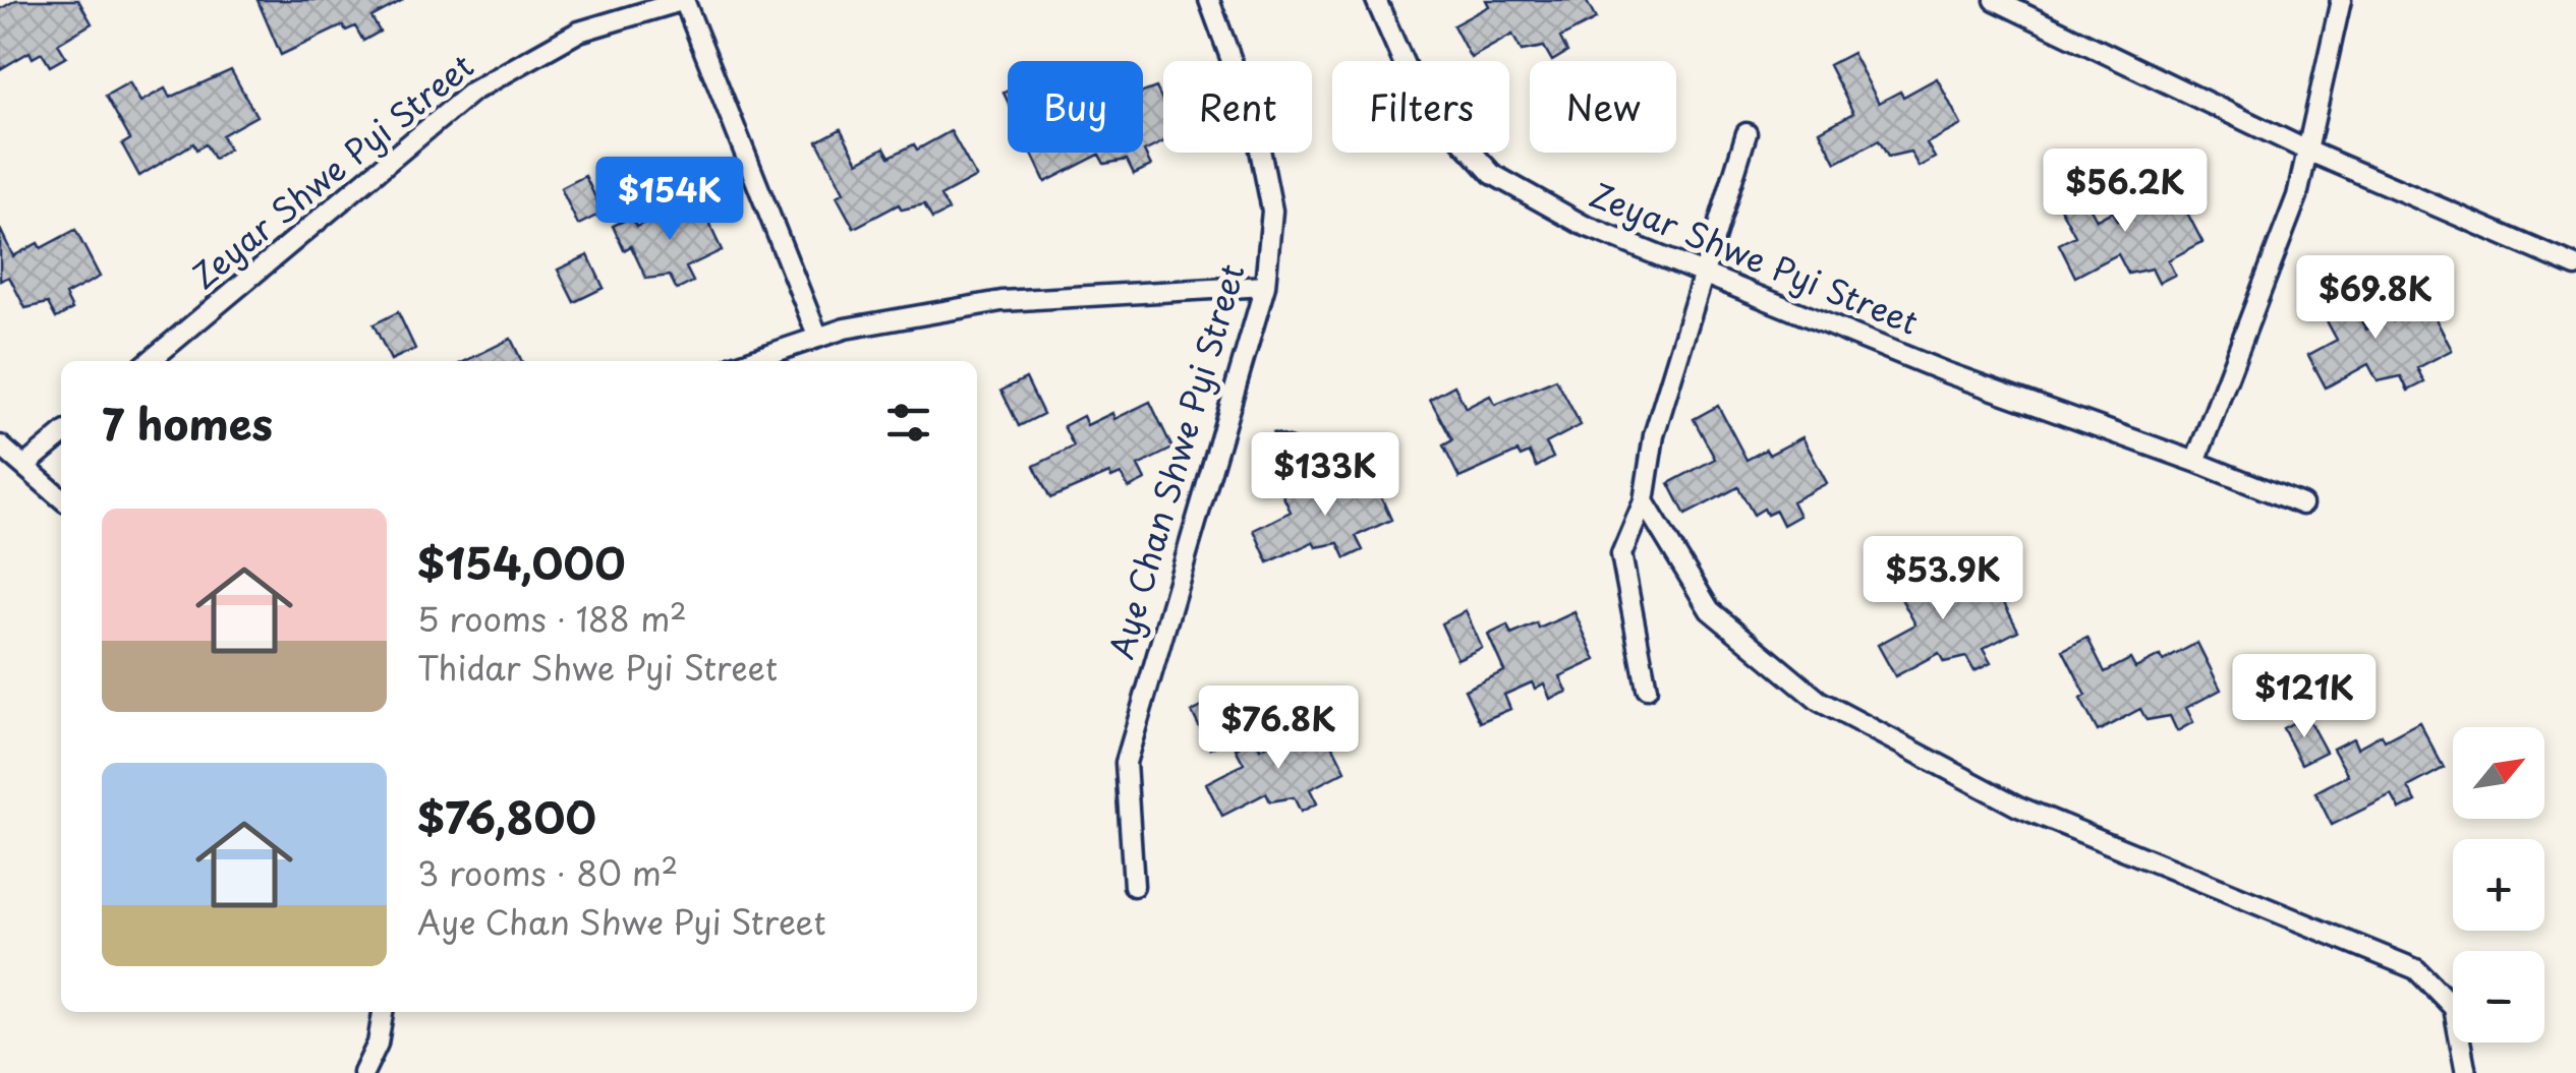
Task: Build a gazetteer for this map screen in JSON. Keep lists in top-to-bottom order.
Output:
{
  "streets": {
    "street": ["Zeyar Shwe Pyi Street", "Aye Chan Shwe Pyi Street"]
  },
  "north": "top right",
  "page": {
    "chip": [
      "Buy",
      "Rent",
      "Filters",
      "New"
    ],
    "price": [
      "$56.2K",
      "$154K",
      "$69.8K",
      "$133K",
      "$53.9K",
      "$121K",
      "$76.8K"
    ],
    "heading": "7 homes",
    "list": [
      {
        "name": "$154,000",
        "note": "5 rooms · 188 m² · Thidar Shwe Pyi Street"
      },
      {
        "name": "$76,800",
        "note": "3 rooms · 80 m² · Aye Chan Shwe Pyi Street"
      }
    ],
    "map_buttons": ["+", "−"]
  }
}
